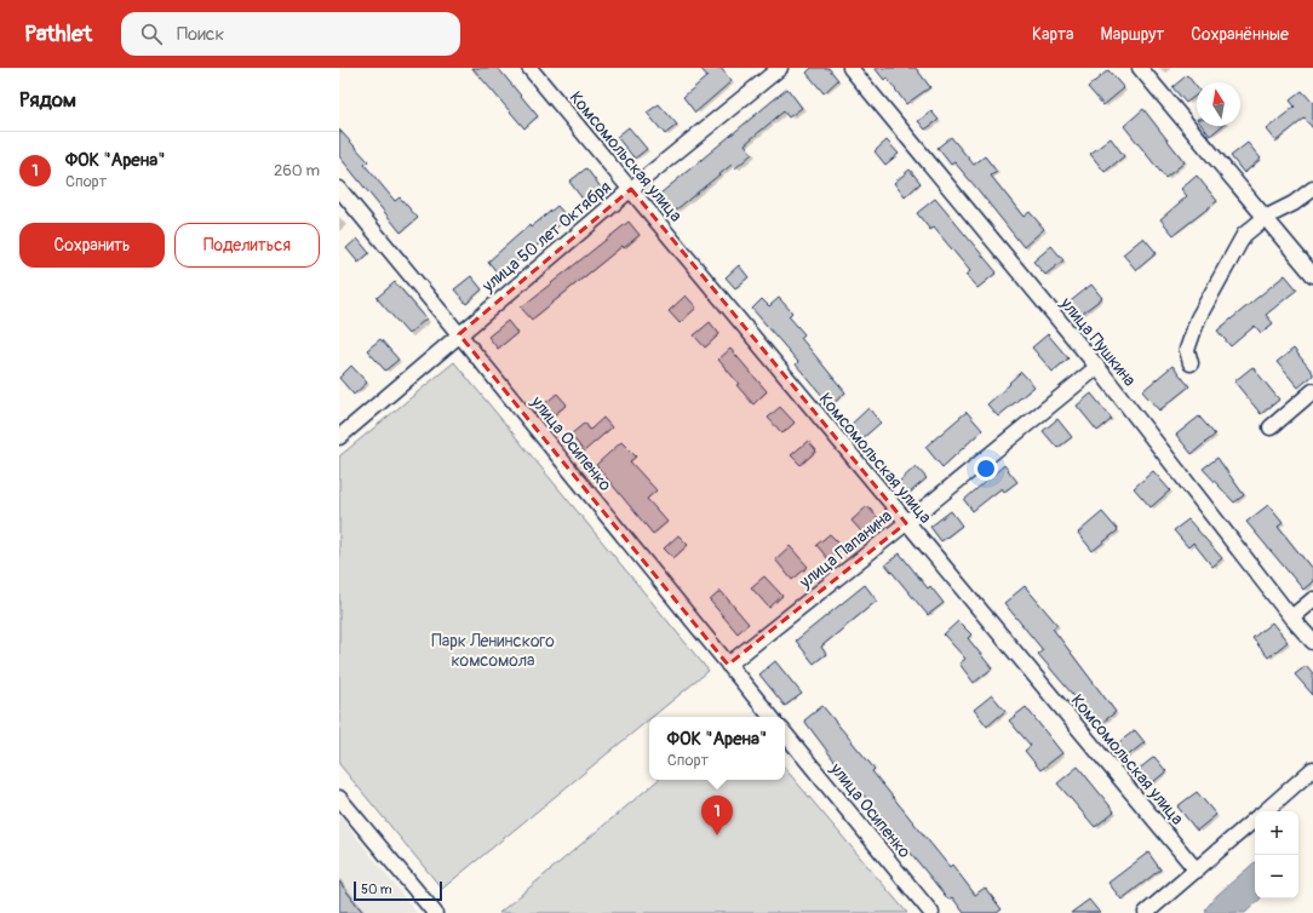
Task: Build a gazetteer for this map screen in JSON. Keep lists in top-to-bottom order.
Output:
{
  "streets": {
    "street": [
      "Комсомольская улица",
      "улица 50 лет Октября",
      "улица Пушкина",
      "улица Осипенко",
      "улица Папанина"
    ]
  },
  "crossings": [
    ["Комсомольская улица", "улица 50 лет Октября"],
    ["Комсомольская улица", "улица Папанина"],
    ["улица 50 лет Октября", "улица Осипенко"],
    ["улица Пушкина", "улица Папанина"],
    ["улица Осипенко", "улица Папанина"]
  ],
  "parks": ["Парк Ленинского комсомола"],
  "scale_bar": "50 m",
  "north": "top",
  "page": {
    "header": "Pathlet",
    "search": "Поиск",
    "nav": ["Карта", "Маршрут", "Сохранённые"],
    "heading": "Рядом",
    "list": [
      {
        "mark": "1",
        "name": "ФОК \"Арена\"",
        "note": "Спорт",
        "value": "260 m"
      }
    ],
    "buttons": ["Сохранить", "Поделиться"],
    "popup": ["ФОК \"Арена\"", "Спорт"],
    "pins": "1",
    "map_buttons": ["+", "−"],
    "scale": "50 m"
  }
}
